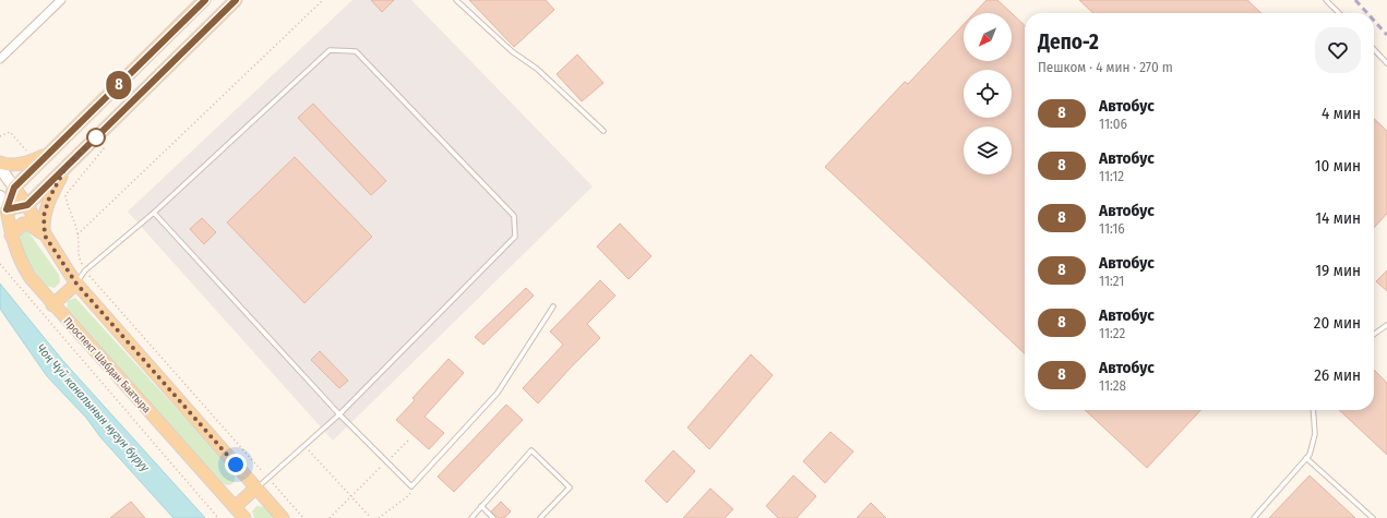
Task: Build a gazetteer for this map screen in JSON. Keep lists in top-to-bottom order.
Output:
{
  "streets": {
    "main road": ["Проспект Шабдан Баатыра"]
  },
  "water": ["Чоң Чүй каналынын нугун буруу"],
  "lines": ["bus line 8"],
  "north": "bottom left",
  "page": {
    "on_map": "8",
    "heading": ["Депо-2", "Пешком · 4 мин · 270 m"],
    "list": [
      {
        "mark": "8",
        "name": "Автобус",
        "note": "11:06",
        "value": "4 мин"
      },
      {
        "mark": "8",
        "name": "Автобус",
        "note": "11:12",
        "value": "10 мин"
      },
      {
        "mark": "8",
        "name": "Автобус",
        "note": "11:16",
        "value": "14 мин"
      },
      {
        "mark": "8",
        "name": "Автобус",
        "note": "11:21",
        "value": "19 мин"
      },
      {
        "mark": "8",
        "name": "Автобус",
        "note": "11:22",
        "value": "20 мин"
      },
      {
        "mark": "8",
        "name": "Автобус",
        "note": "11:28",
        "value": "26 мин"
      }
    ]
  }
}
